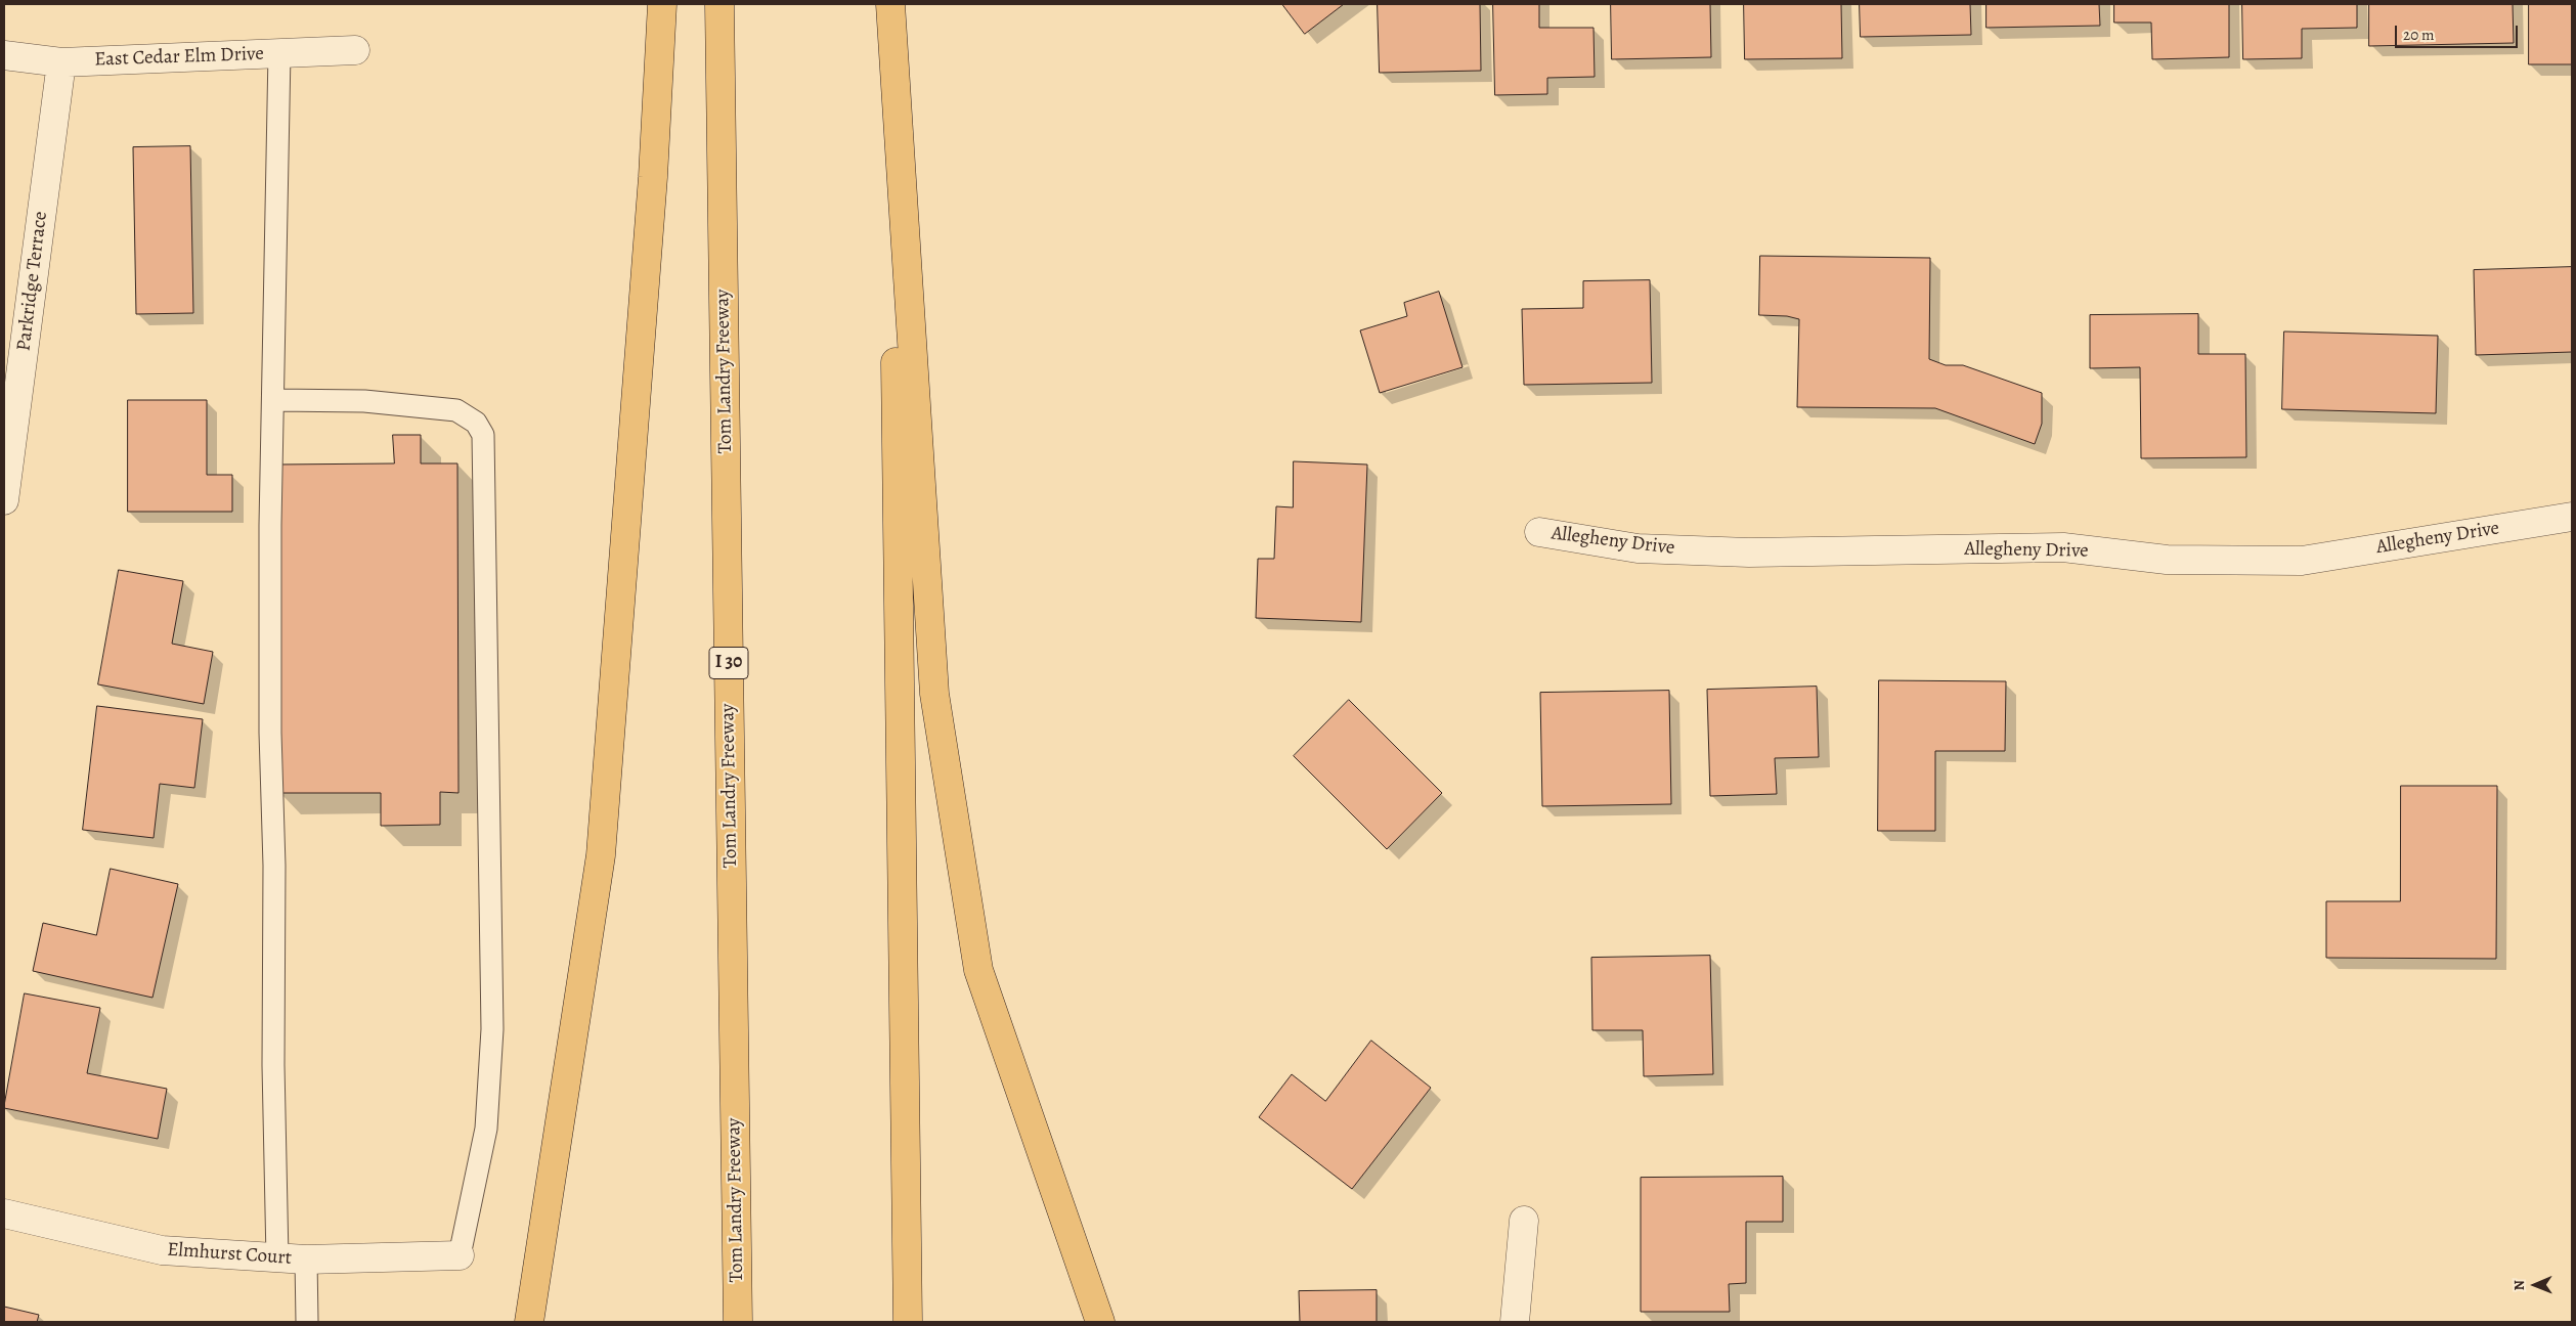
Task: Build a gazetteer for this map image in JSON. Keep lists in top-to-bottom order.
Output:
{
  "streets": {
    "highway": ["Tom Landry Freeway", "I 30"],
    "street": [
      "East Cedar Elm Drive",
      "Parkridge Terrace",
      "Allegheny Drive",
      "Elmhurst Court"
    ]
  },
  "crossings": [
    ["East Cedar Elm Drive", "Parkridge Terrace"]
  ],
  "scale_bar": "20 m",
  "north": "left"
}
